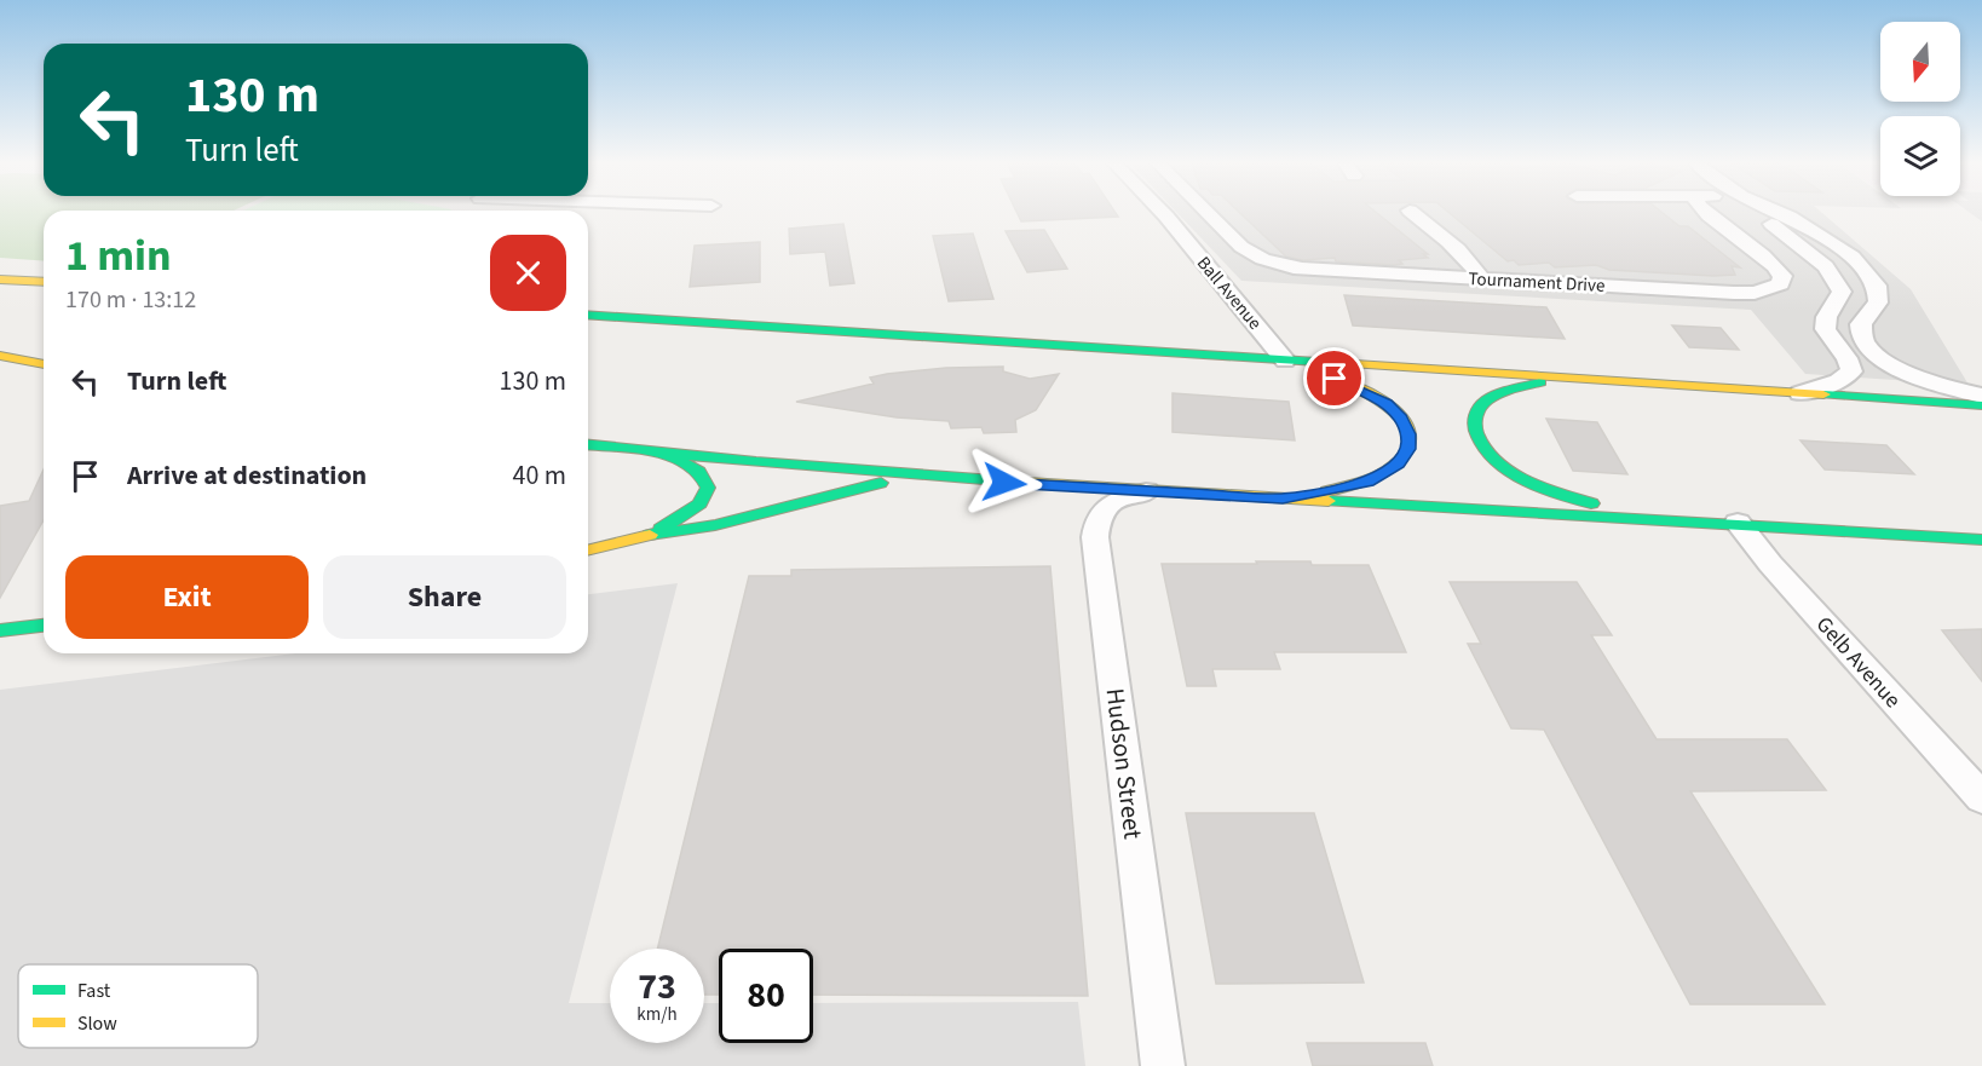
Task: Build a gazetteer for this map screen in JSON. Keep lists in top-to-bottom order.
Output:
{
  "streets": {
    "street": [
      "Tournament Drive",
      "Ball Avenue",
      "Gelb Avenue",
      "Hudson Street"
    ]
  },
  "legend": ["Fast", "Slow"],
  "north": "bottom",
  "page": {
    "turn": ["130 m", "Turn left"],
    "heading": ["1 min", "170 m · 13:12"],
    "list": [
      {
        "name": "Turn left",
        "value": "130 m"
      },
      {
        "name": "Arrive at destination",
        "value": "40 m"
      }
    ],
    "buttons": ["Exit", "Share"],
    "speed": "73 km/h",
    "limit": "80"
  }
}
